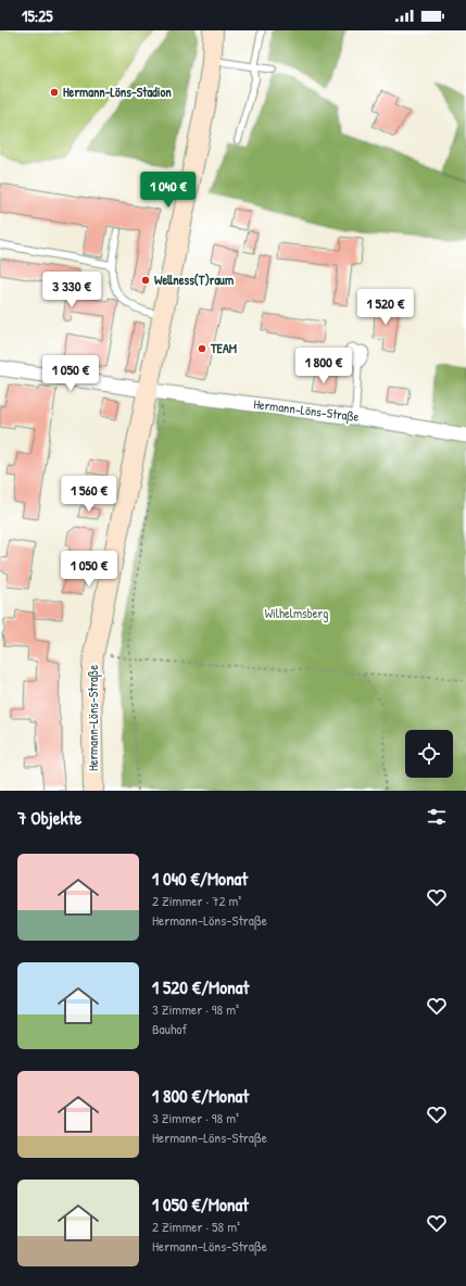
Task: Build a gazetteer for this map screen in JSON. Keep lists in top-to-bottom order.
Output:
{
  "streets": {
    "street": ["Hermann-Löns-Straße"]
  },
  "parks": ["Wilhelmsberg"],
  "places": ["Hermann-Löns-Stadion", "Wellness(T)raum", "TEAM"],
  "page": {
    "status": "15:25",
    "price": [
      "1 040 €",
      "3 330 €",
      "1 520 €",
      "1 800 €",
      "1 050 €",
      "1 560 €",
      "1 050 €"
    ],
    "heading": "7 Objekte",
    "list": [
      {
        "name": "1 040 €/Monat",
        "note": "2 Zimmer · 72 m² · Hermann-Löns-Straße"
      },
      {
        "name": "1 520 €/Monat",
        "note": "3 Zimmer · 98 m² · Bauhof"
      },
      {
        "name": "1 800 €/Monat",
        "note": "3 Zimmer · 98 m² · Hermann-Löns-Straße"
      },
      {
        "name": "1 050 €/Monat",
        "note": "2 Zimmer · 58 m² · Hermann-Löns-Straße"
      }
    ]
  }
}
